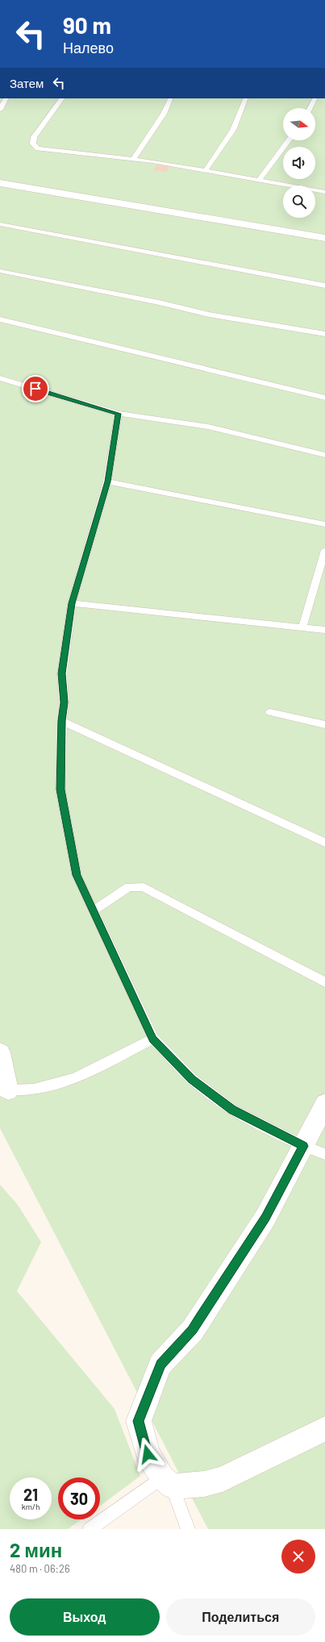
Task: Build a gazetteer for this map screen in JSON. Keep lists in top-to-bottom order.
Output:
{
  "north": "right",
  "page": {
    "turn": ["90 m", "Налево"],
    "then": "Затем",
    "speed": "21 km/h",
    "limit": "30",
    "heading": ["2 мин", "480 m · 06:26"],
    "buttons": ["Выход", "Поделиться"]
  }
}
